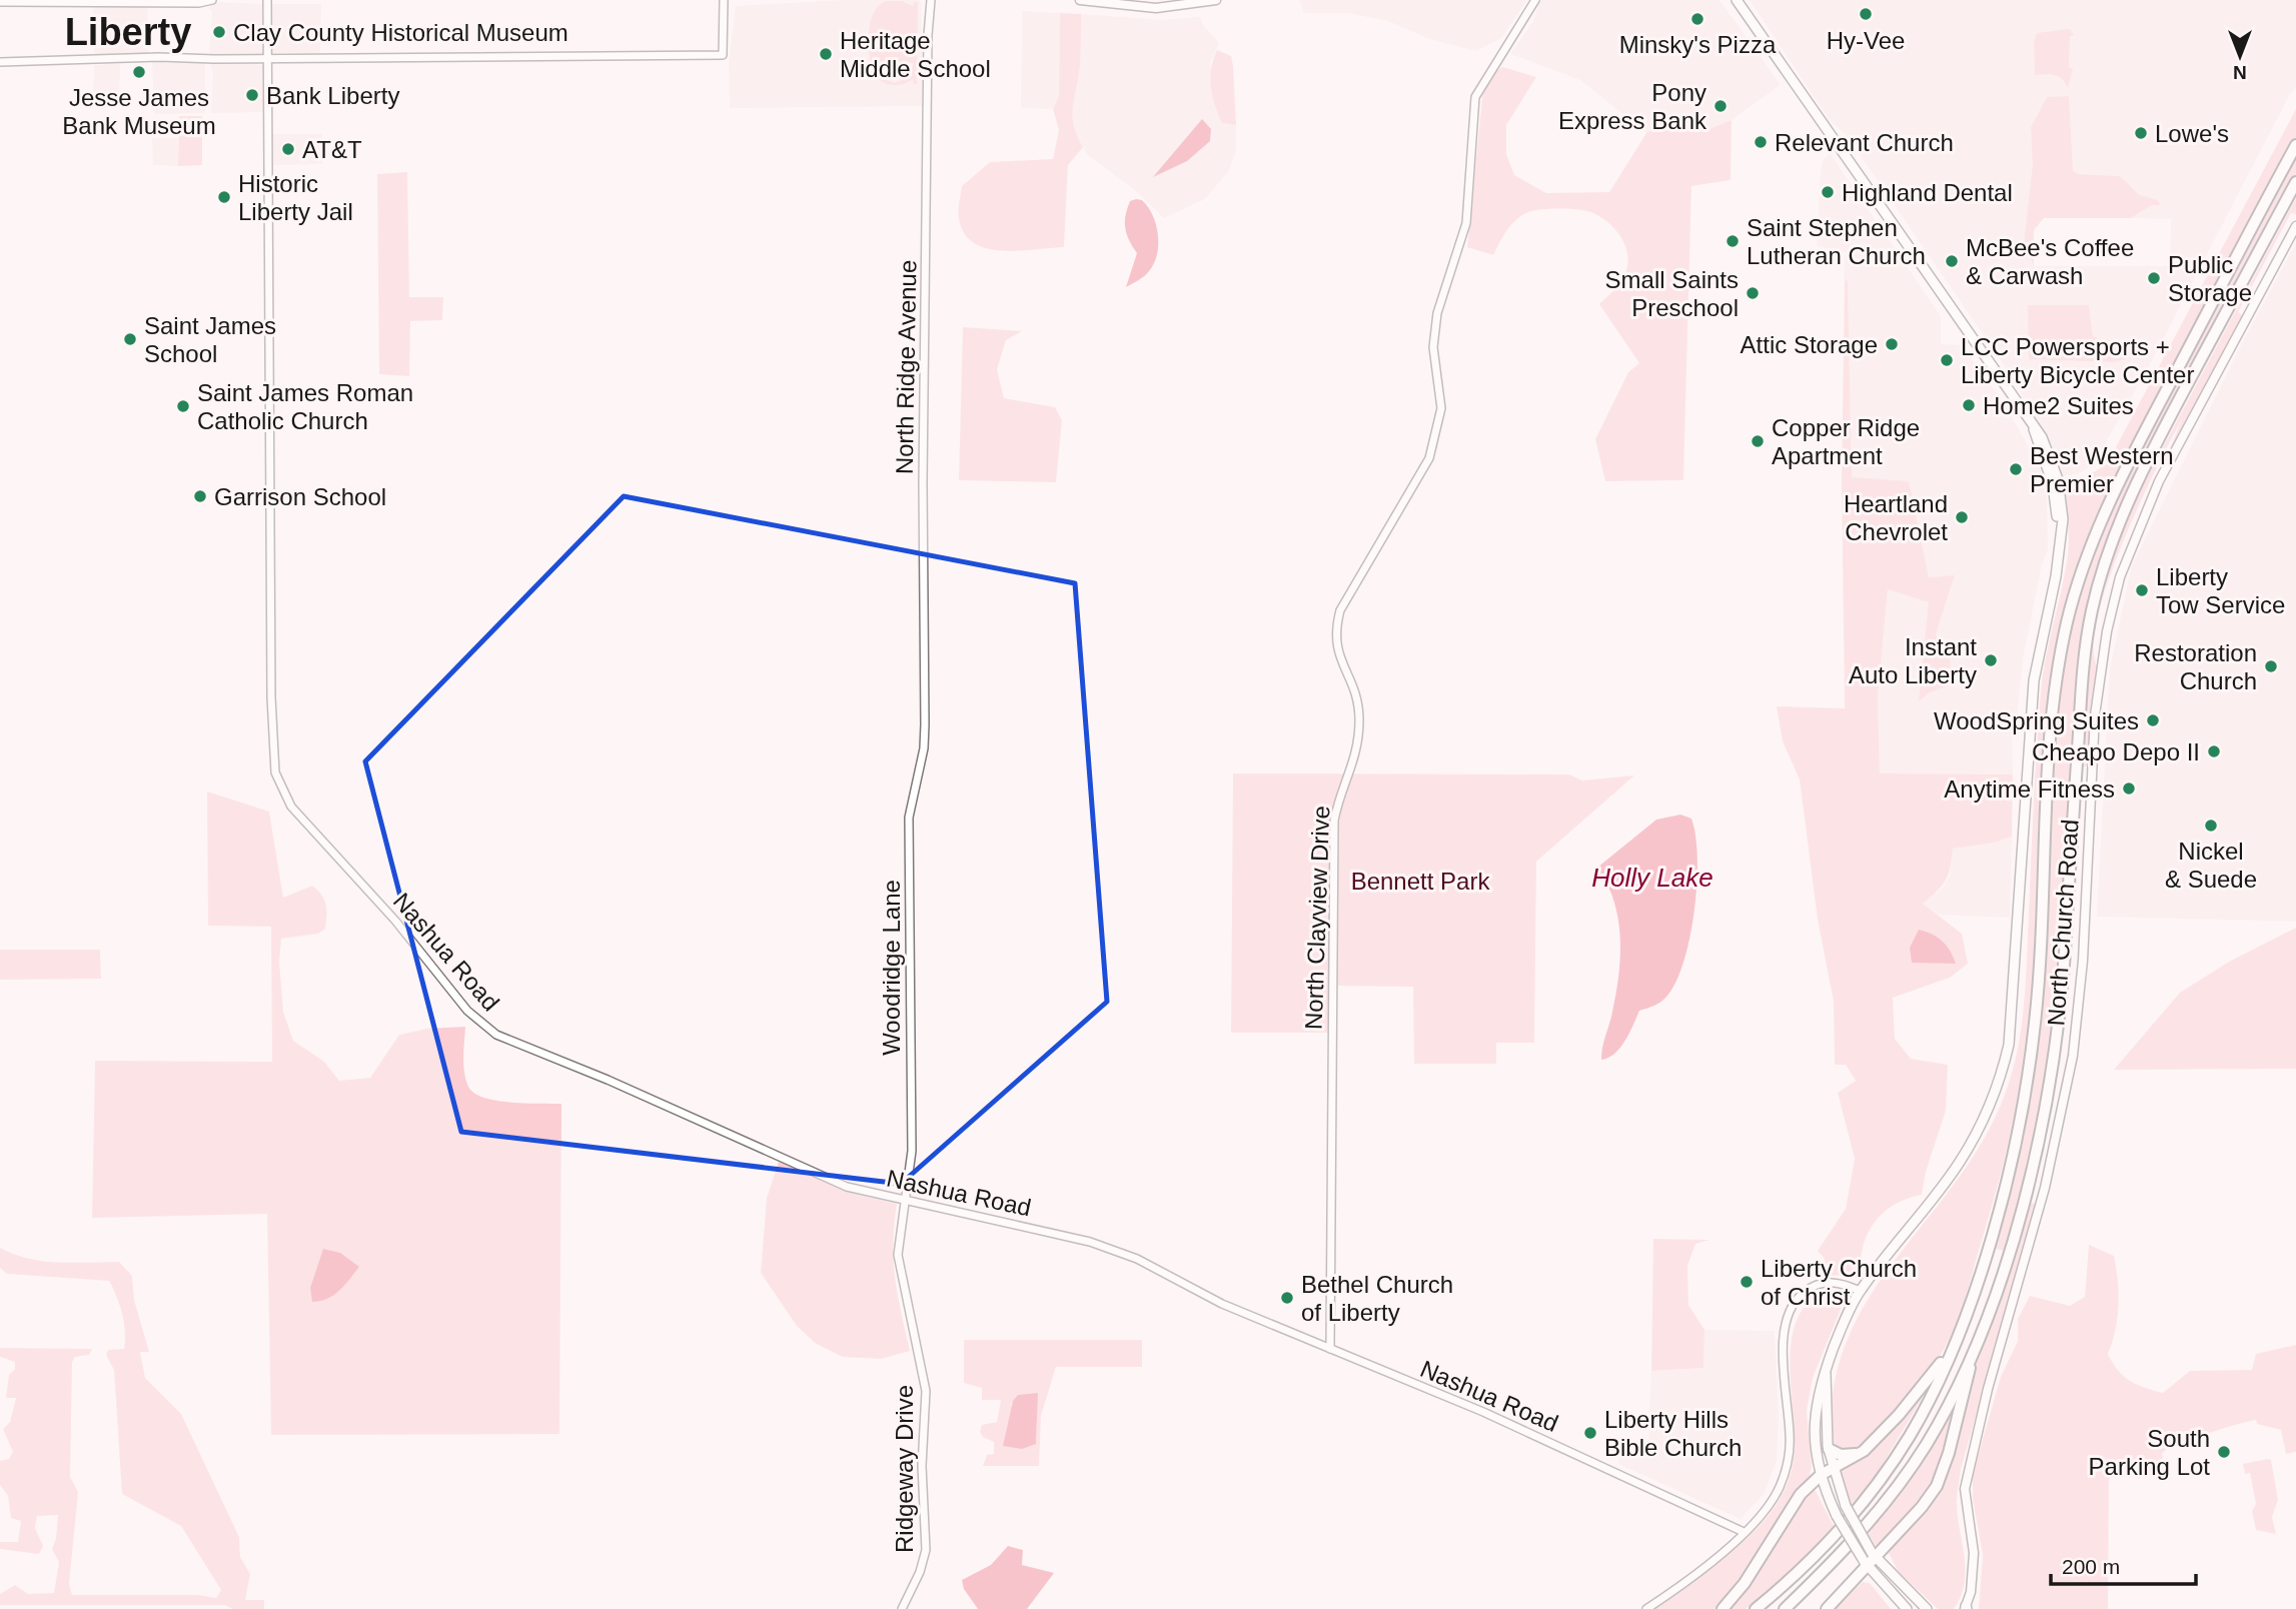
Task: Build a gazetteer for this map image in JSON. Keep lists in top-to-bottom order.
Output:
{
  "streets": {
    "main road": ["North Church Road"],
    "street": [
      "North Ridge Avenue",
      "North Clayview Drive",
      "Nashua Road",
      "Woodridge Lane",
      "Ridgeway Drive"
    ]
  },
  "crossings": [
    ["North Ridge Avenue", "Woodridge Lane"],
    ["North Clayview Drive", "Nashua Road"],
    ["Nashua Road", "Woodridge Lane"],
    ["Nashua Road", "Ridgeway Drive"],
    ["Woodridge Lane", "Ridgeway Drive"]
  ],
  "districts": ["Liberty"],
  "water": ["Holly Lake"],
  "parks": ["Bennett Park"],
  "places": [
    "Hy-Vee",
    "Minsky's Pizza",
    "Clay County Historical Museum",
    "Heritage Middle School",
    "Jesse James Bank Museum",
    "Bank Liberty",
    "Pony Express Bank",
    "Lowe's",
    "Relevant Church",
    "AT&T",
    "Highland Dental",
    "Historic Liberty Jail",
    "Saint Stephen Lutheran Church",
    "McBee's Coffee & Carwash",
    "Public Storage",
    "Small Saints Preschool",
    "Saint James School",
    "Attic Storage",
    "LCC Powersports + Liberty Bicycle Center",
    "Home2 Suites",
    "Saint James Roman Catholic Church",
    "Copper Ridge Apartment",
    "Best Western Premier",
    "Garrison School",
    "Heartland Chevrolet",
    "Liberty Tow Service",
    "Instant Auto Liberty",
    "Restoration Church",
    "WoodSpring Suites",
    "Cheapo Depo II",
    "Anytime Fitness",
    "Nickel & Suede",
    "Liberty Church of Christ",
    "Bethel Church of Liberty",
    "Liberty Hills Bible Church",
    "South Parking Lot"
  ],
  "scale_bar": "200 m",
  "north": "bottom"
}
